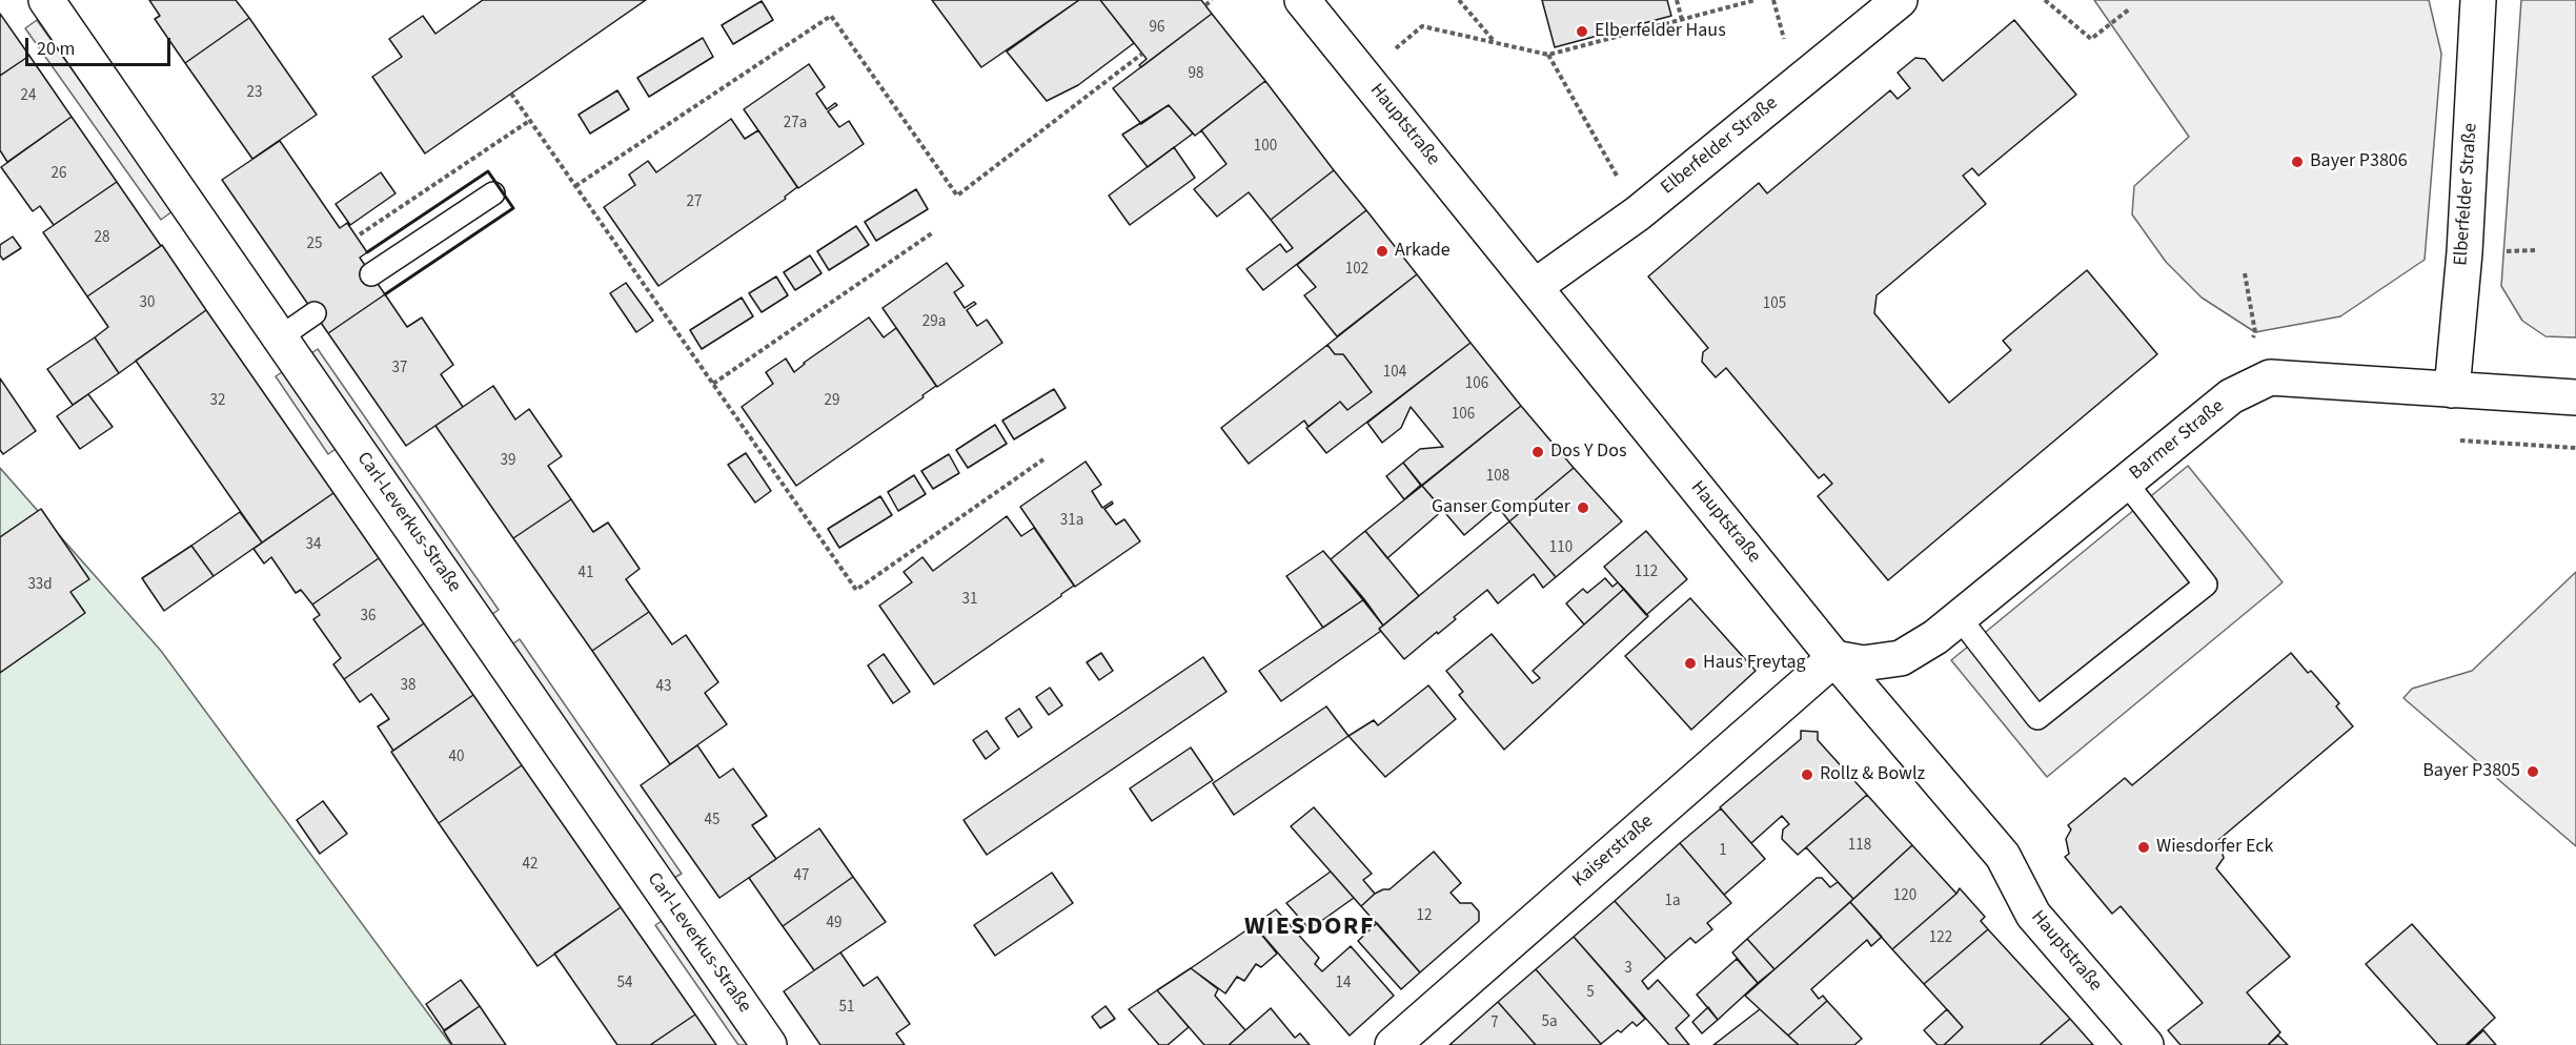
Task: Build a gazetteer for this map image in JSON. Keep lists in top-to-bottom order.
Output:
{
  "streets": {
    "street": [
      "Hauptstraße",
      "Elberfelder Straße",
      "Barmer Straße",
      "Carl-Leverkus-Straße",
      "Kaiserstraße"
    ]
  },
  "crossings": [
    ["Hauptstraße", "Elberfelder Straße"],
    ["Hauptstraße", "Barmer Straße"],
    ["Hauptstraße", "Kaiserstraße"],
    ["Elberfelder Straße", "Barmer Straße"],
    ["Barmer Straße", "Kaiserstraße"]
  ],
  "districts": ["WIESDORF"],
  "places": [
    "Elberfelder Haus",
    "Bayer P3806",
    "Arkade",
    "Dos Y Dos",
    "Ganser Computer",
    "Haus Freytag",
    "Bayer P3805",
    "Rollz & Bowlz",
    "Wiesdorfer Eck"
  ],
  "house_numbers": [
    "96",
    "98",
    "23",
    "24",
    "27a",
    "100",
    "26",
    "27",
    "28",
    "25",
    "102",
    "30",
    "105",
    "29a",
    "37",
    "104",
    "106",
    "32",
    "29",
    "106",
    "39",
    "108",
    "31a",
    "34",
    "110",
    "112",
    "41",
    "33d",
    "31",
    "36",
    "38",
    "43",
    "40",
    "45",
    "118",
    "1",
    "42",
    "47",
    "120",
    "1a",
    "12",
    "49",
    "122",
    "3",
    "54",
    "14",
    "5",
    "51",
    "5a",
    "7"
  ],
  "scale_bar": "20 m"
}
